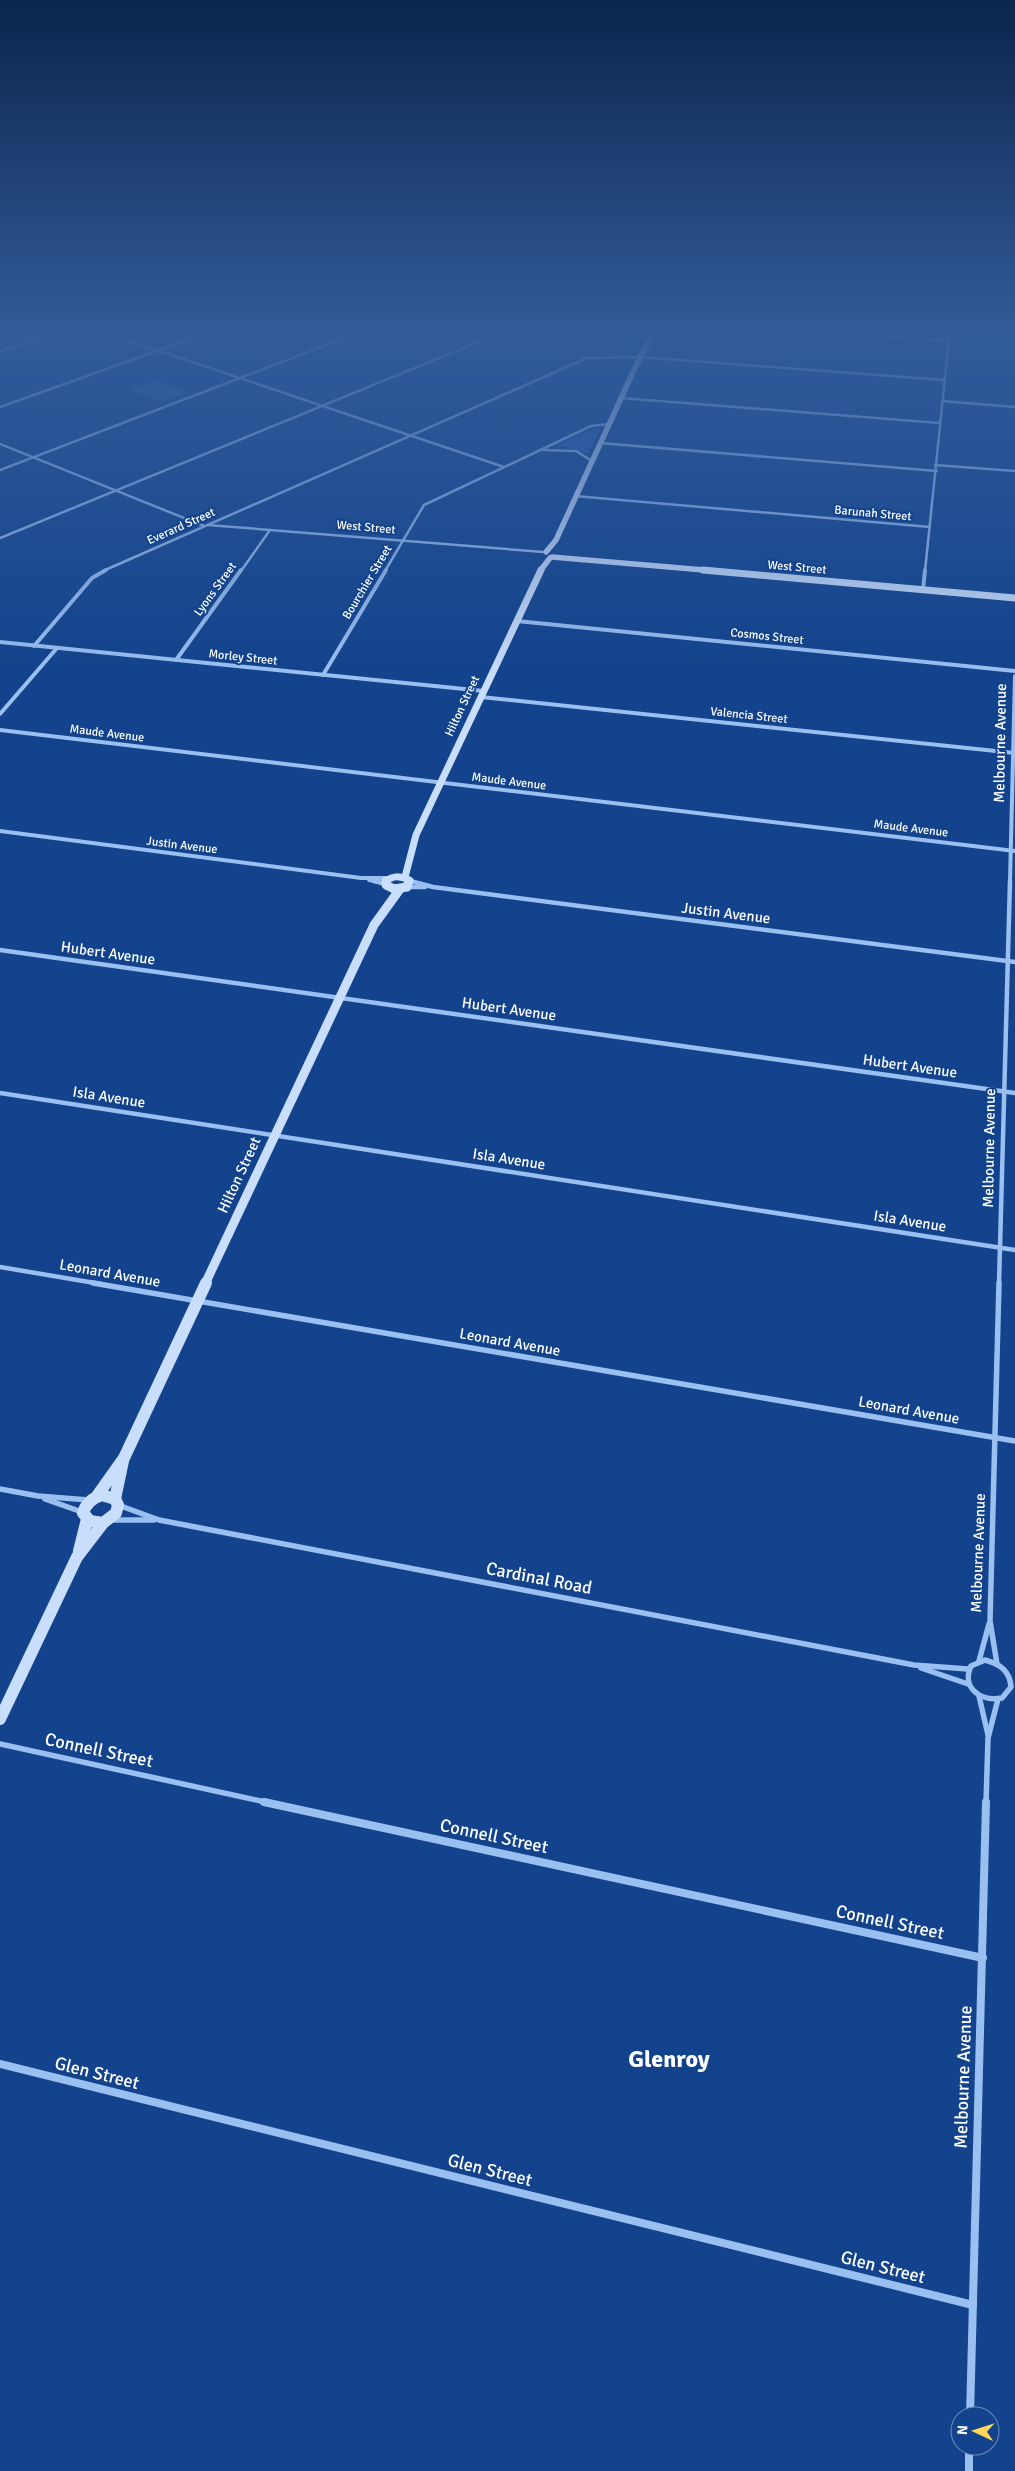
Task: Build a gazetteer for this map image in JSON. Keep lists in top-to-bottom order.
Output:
{
  "streets": {
    "street": [
      "Barunah Street",
      "Everard Street",
      "West Street",
      "Bourchier Street",
      "Lyons Street",
      "Cosmos Street",
      "Morley Street",
      "Hilton Street",
      "Valencia Street",
      "Maude Avenue",
      "Melbourne Avenue",
      "Justin Avenue",
      "Hubert Avenue",
      "Isla Avenue",
      "Leonard Avenue",
      "Cardinal Road",
      "Connell Street",
      "Glen Street"
    ]
  },
  "crossings": [
    ["Everard Street", "West Street"],
    ["Everard Street", "Morley Street"],
    ["West Street", "Bourchier Street"],
    ["West Street", "Lyons Street"],
    ["West Street", "Hilton Street"],
    ["Bourchier Street", "Morley Street"],
    ["Lyons Street", "Morley Street"],
    ["Cosmos Street", "Hilton Street"],
    ["Morley Street", "Hilton Street"],
    ["Morley Street", "Valencia Street"],
    ["Hilton Street", "Valencia Street"],
    ["Hilton Street", "Maude Avenue"],
    ["Hilton Street", "Justin Avenue"],
    ["Hilton Street", "Hubert Avenue"],
    ["Hilton Street", "Isla Avenue"],
    ["Hilton Street", "Leonard Avenue"],
    ["Hilton Street", "Cardinal Road"],
    ["Valencia Street", "Melbourne Avenue"],
    ["Maude Avenue", "Melbourne Avenue"],
    ["Melbourne Avenue", "Justin Avenue"],
    ["Melbourne Avenue", "Hubert Avenue"],
    ["Melbourne Avenue", "Isla Avenue"],
    ["Melbourne Avenue", "Leonard Avenue"],
    ["Melbourne Avenue", "Cardinal Road"],
    ["Melbourne Avenue", "Connell Street"],
    ["Melbourne Avenue", "Glen Street"]
  ],
  "districts": ["Glenroy"],
  "north": "left"
}
